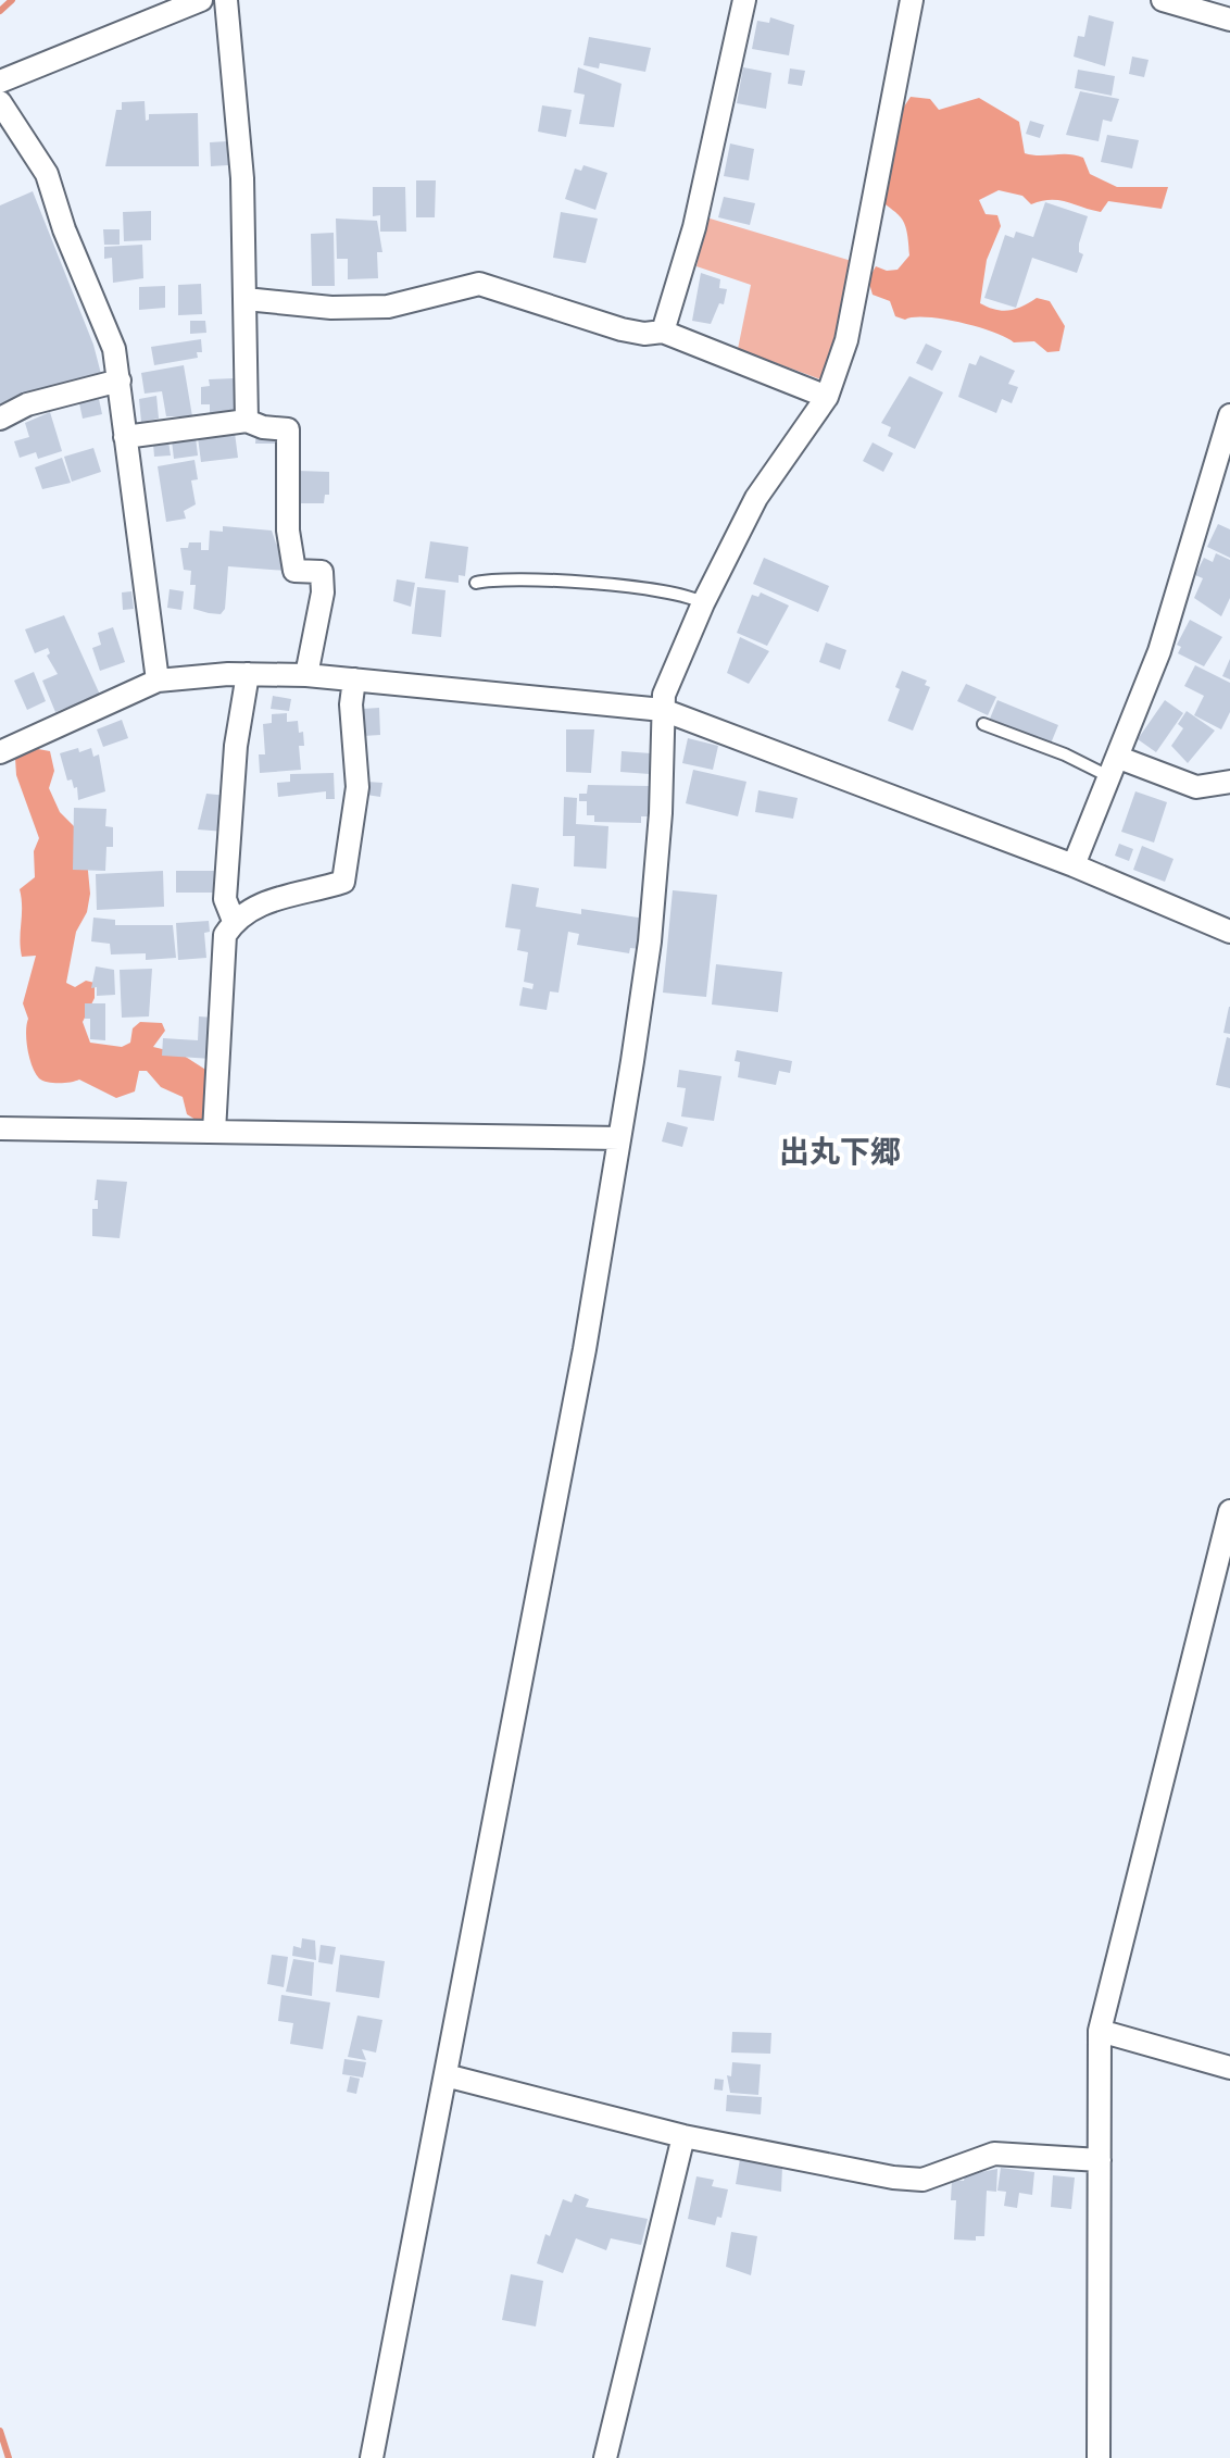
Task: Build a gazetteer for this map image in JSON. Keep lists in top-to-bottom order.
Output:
{
  "districts": ["出丸下郷"]
}
